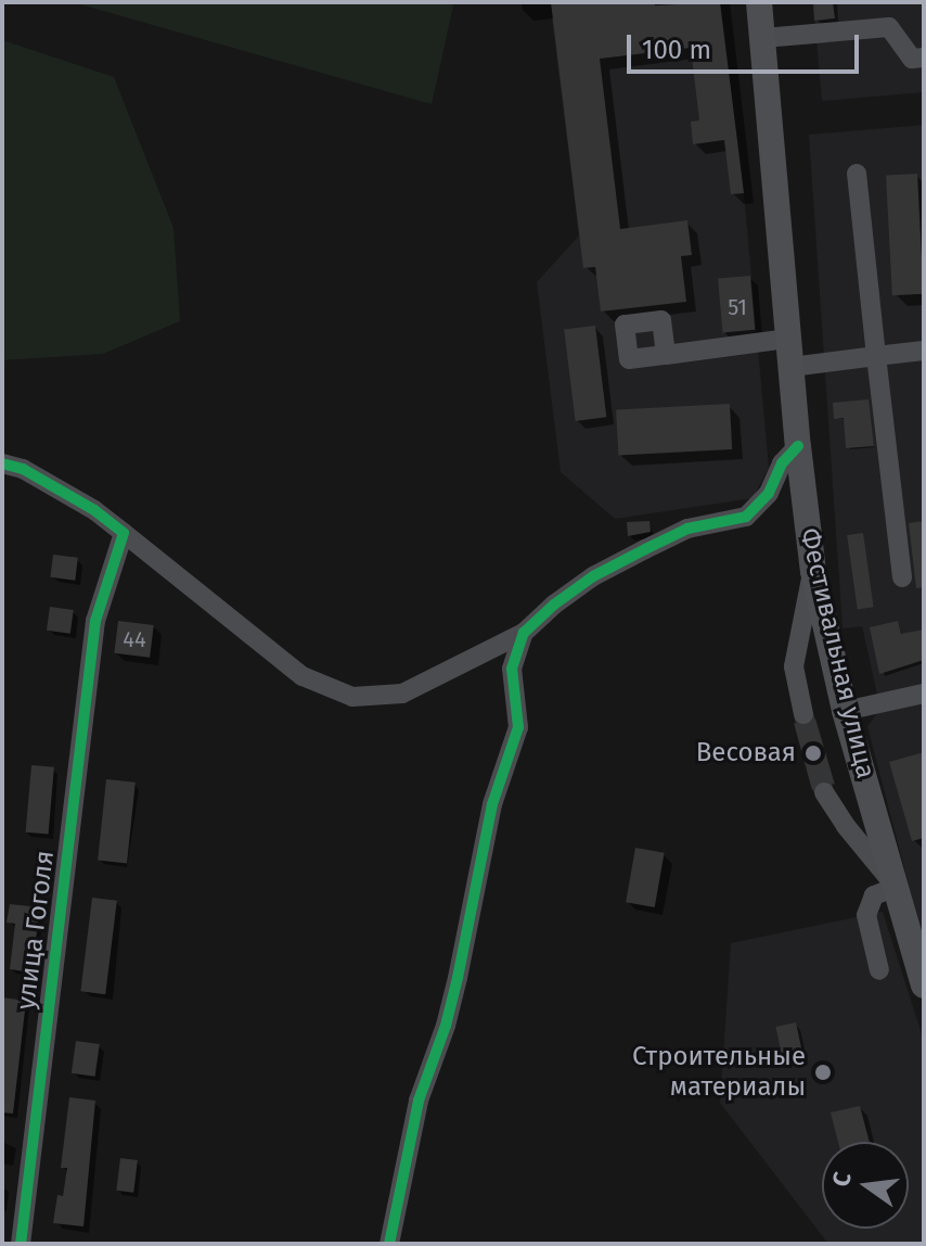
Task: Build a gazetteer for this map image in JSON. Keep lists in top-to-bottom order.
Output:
{
  "streets": {
    "main road": ["Фестивальная улица"],
    "street": ["улица Гоголя"]
  },
  "places": ["Весовая", "Строительные материалы"],
  "house_numbers": ["51", "44"],
  "scale_bar": "100 m",
  "north": "left"
}
